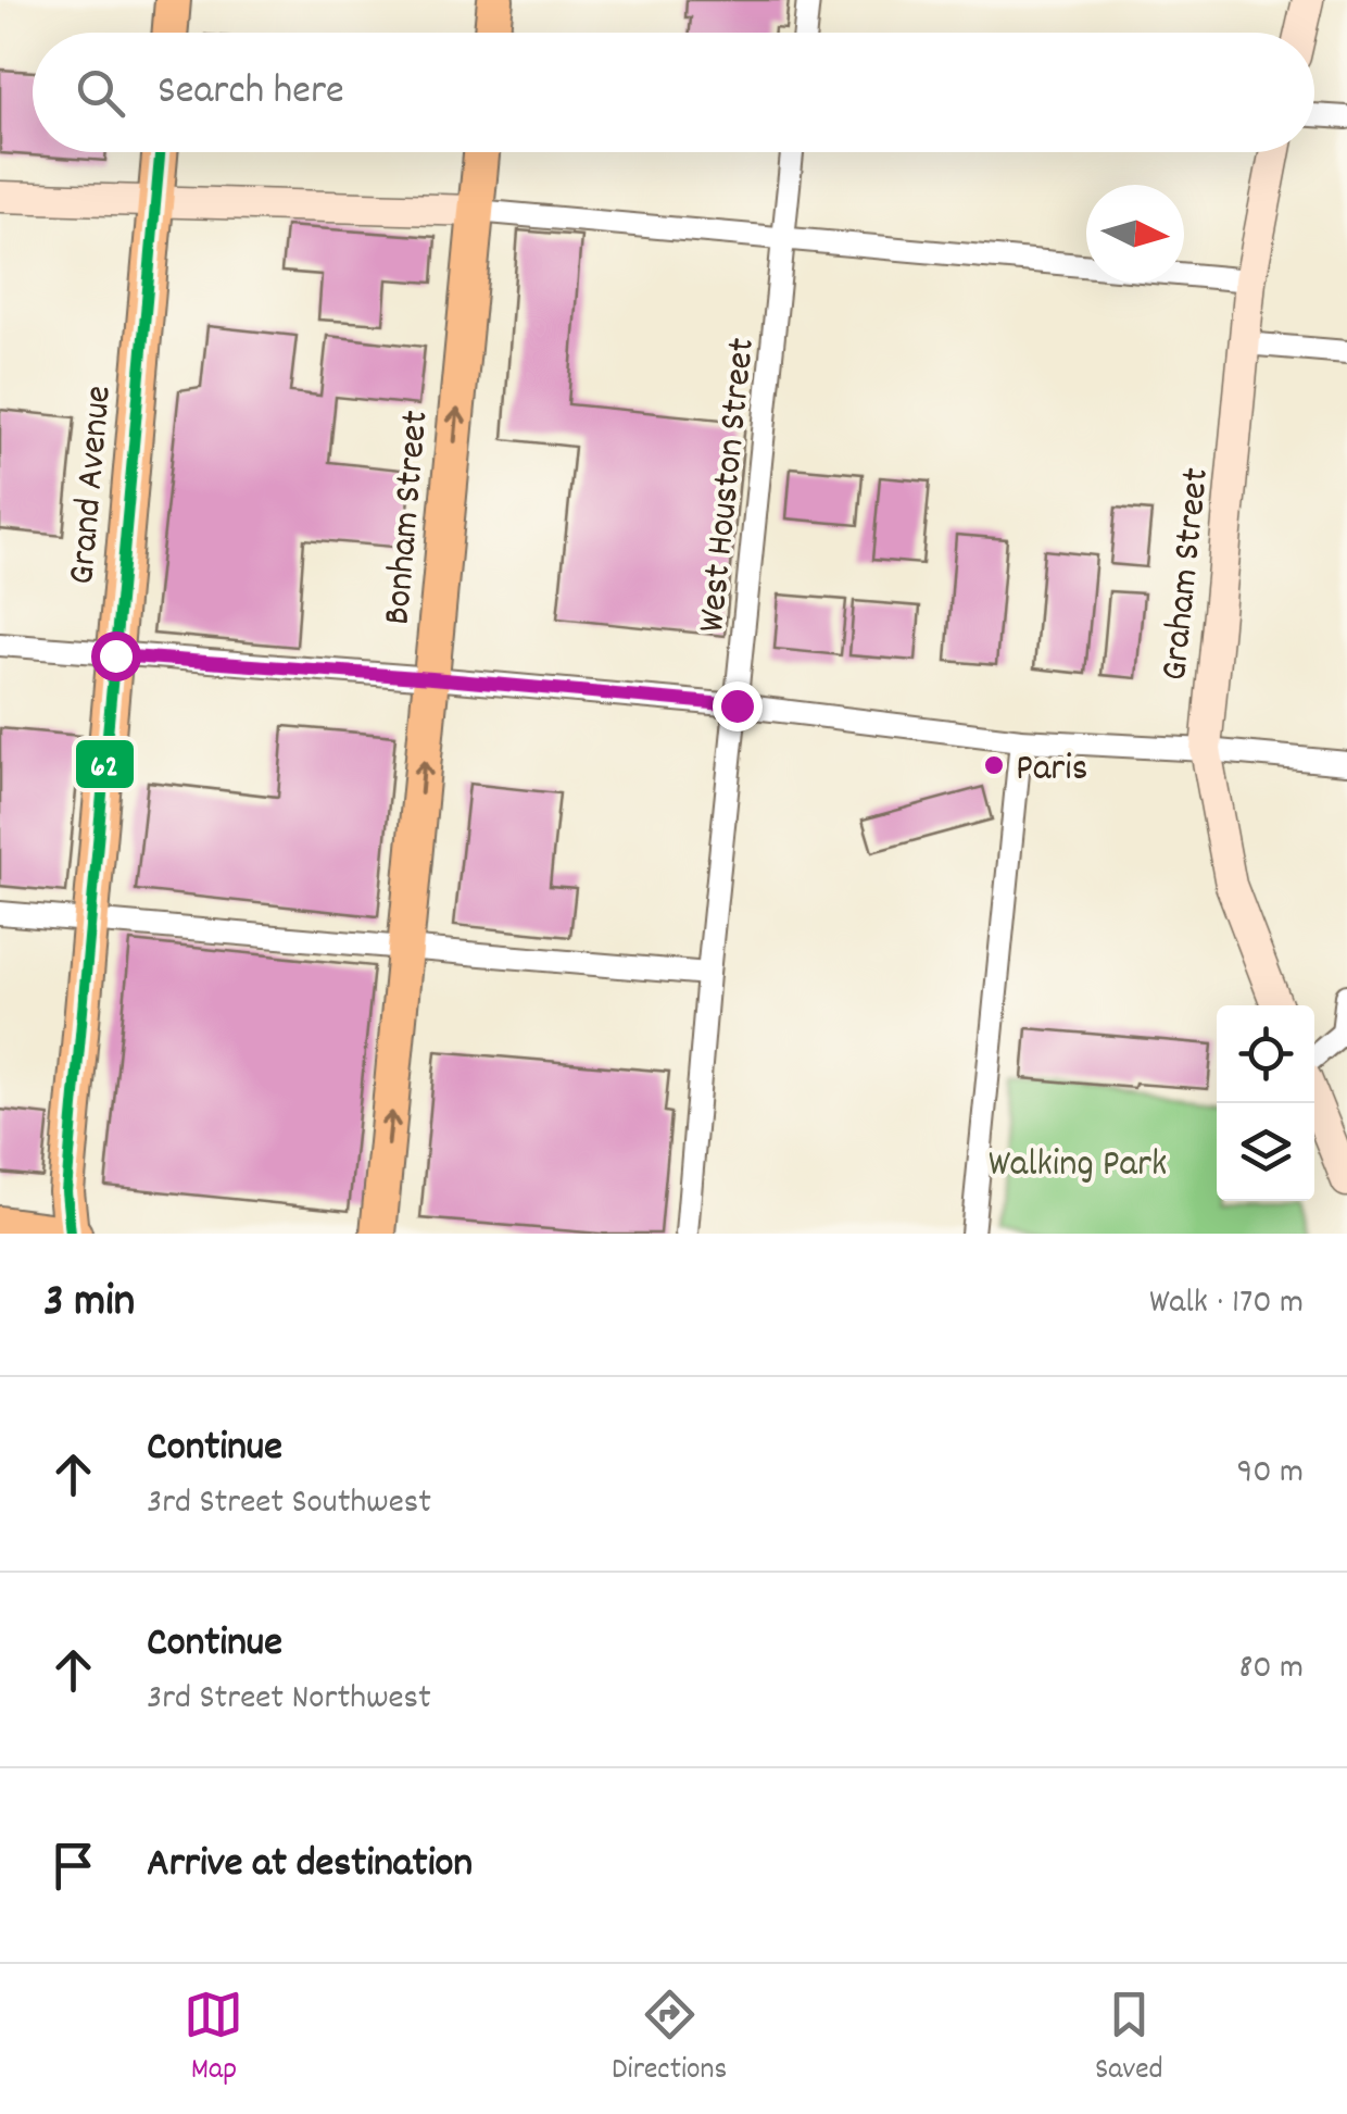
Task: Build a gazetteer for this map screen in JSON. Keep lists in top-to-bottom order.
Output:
{
  "streets": {
    "main road": ["Grand Avenue", "Bonham Street"],
    "street": ["West Houston Street", "Graham Street"]
  },
  "one_way": ["Bonham Street"],
  "parks": ["Walking Park"],
  "places": ["Paris"],
  "lines": ["transit line 62"],
  "north": "right",
  "page": {
    "search": "Search here",
    "heading": ["3 min", "Walk · 170 m"],
    "list": [
      ["Continue", "3rd Street Southwest", "90 m"],
      ["Continue", "3rd Street Northwest", "80 m"],
      "Arrive at destination"
    ],
    "nav": ["Map", "Directions", "Saved"]
  }
}
